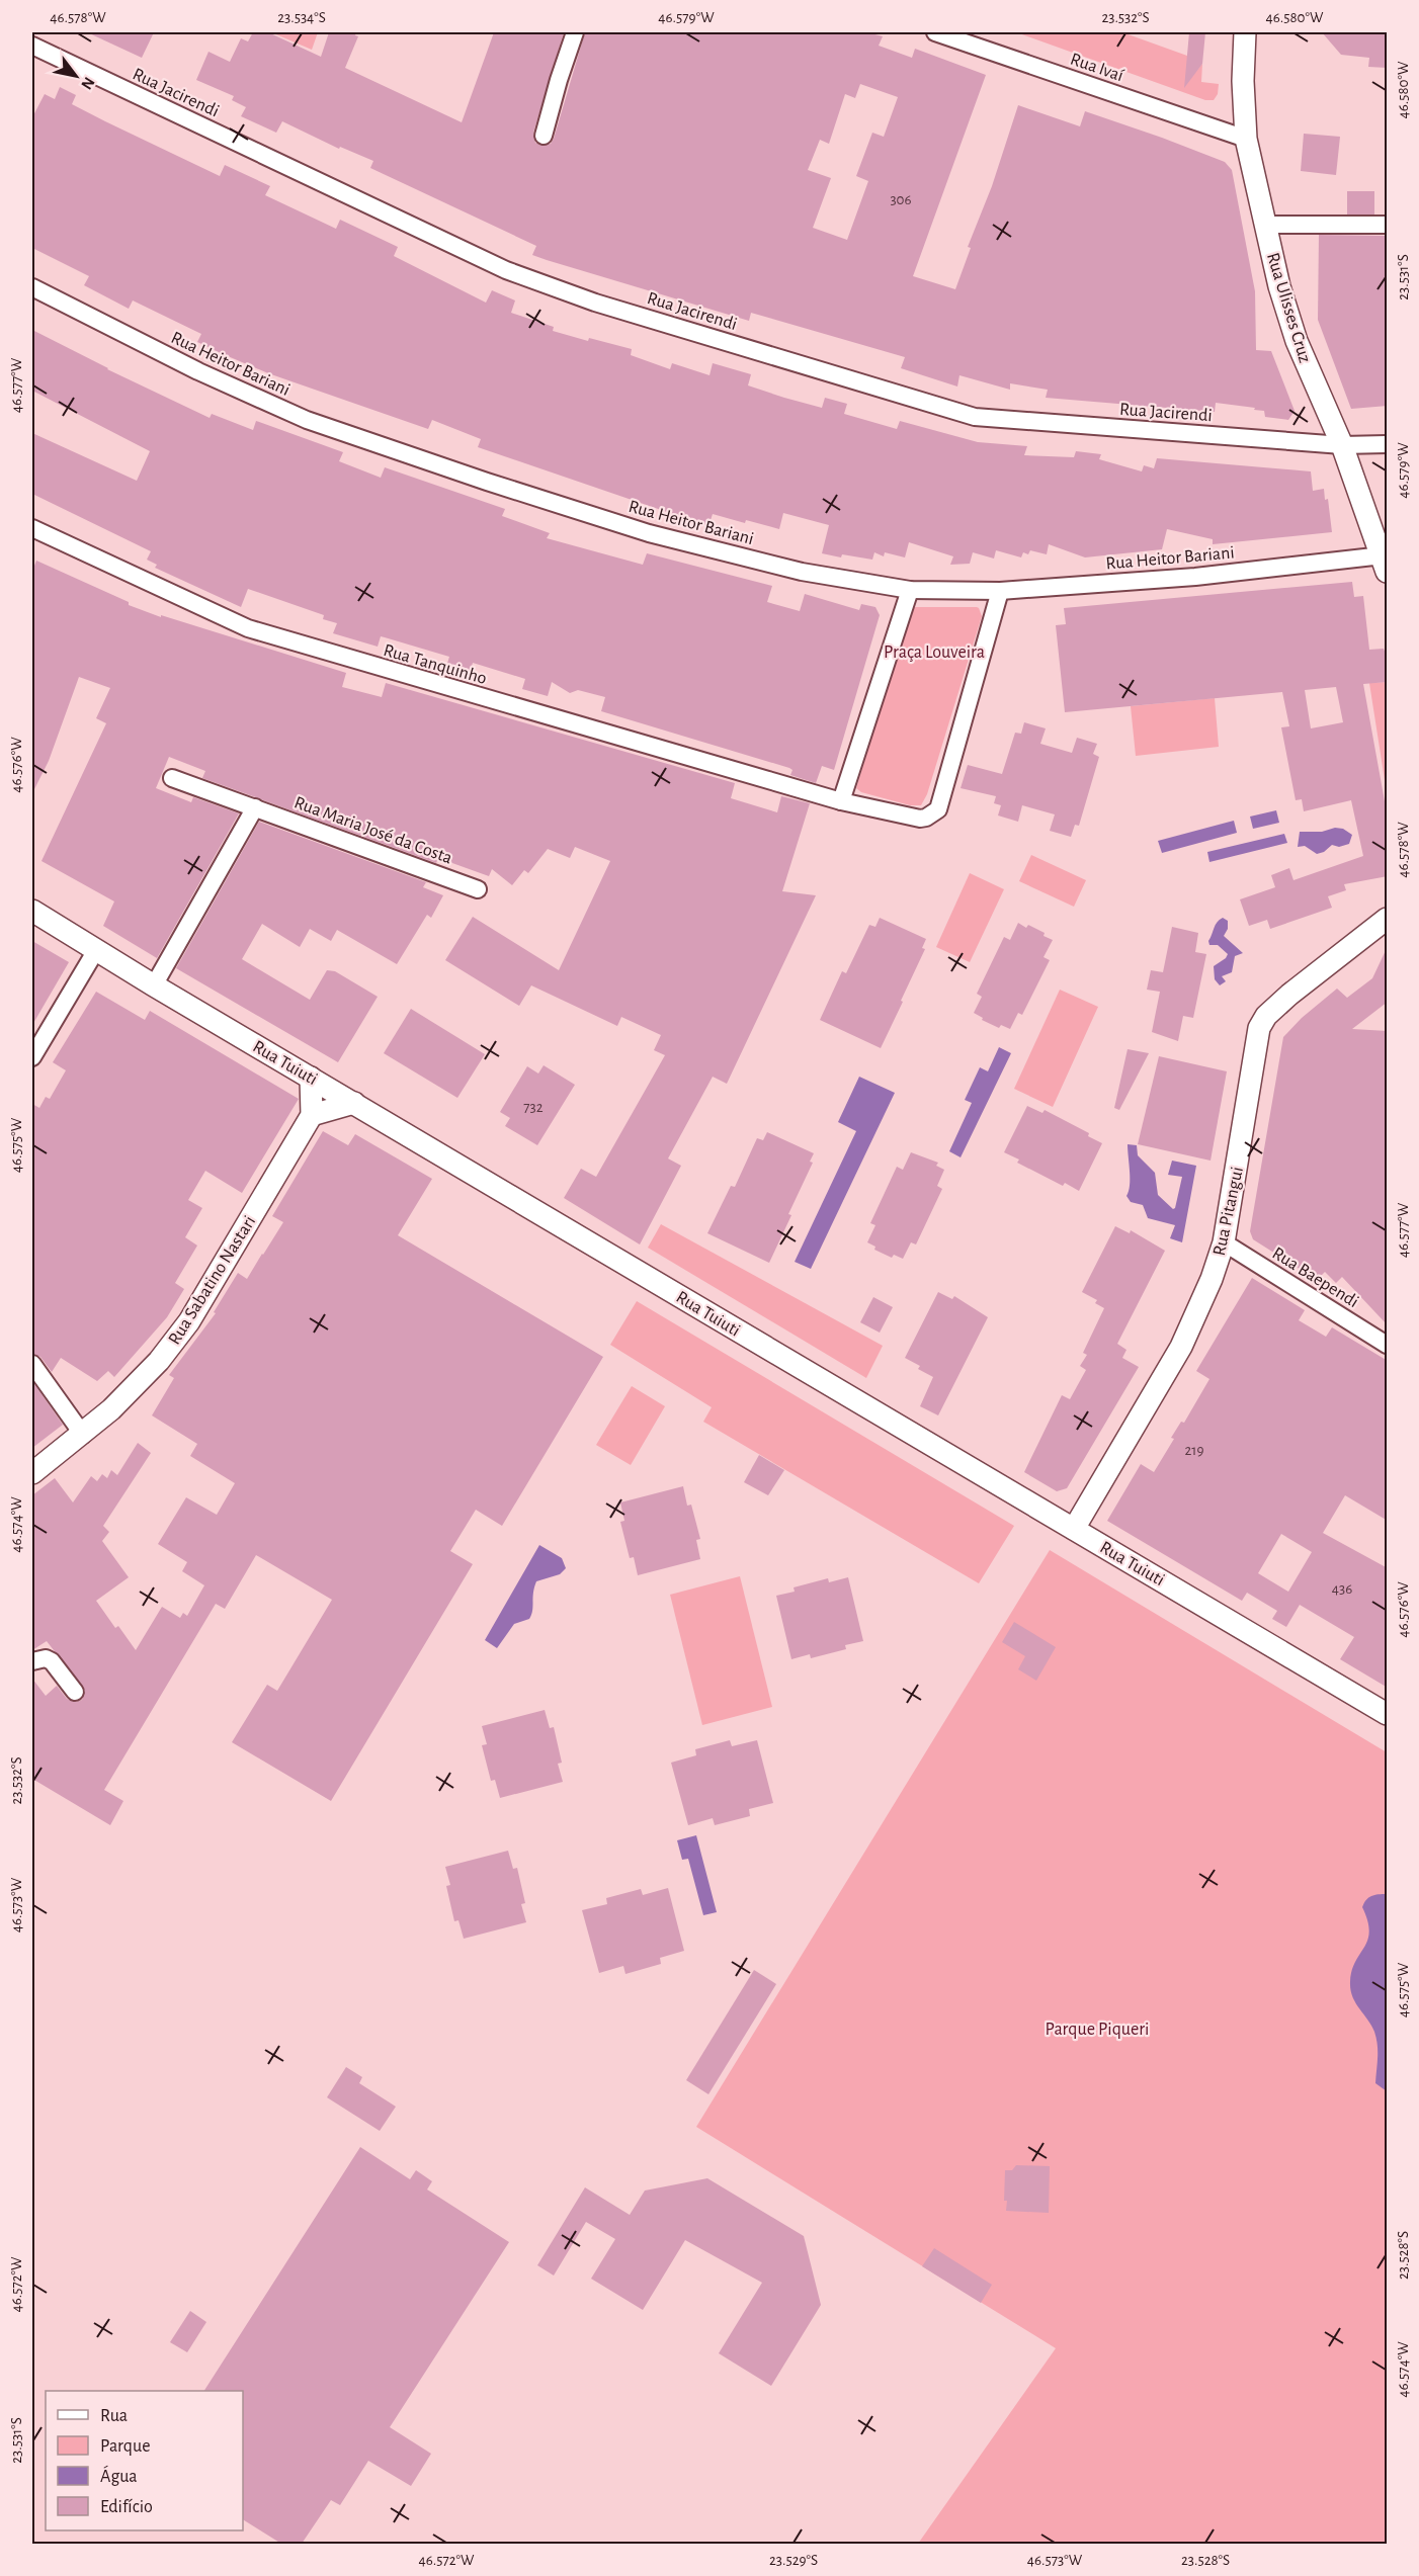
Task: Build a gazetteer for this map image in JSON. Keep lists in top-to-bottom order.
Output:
{
  "streets": {
    "street": [
      "Rua Ivaí",
      "Rua Jacirendi",
      "Rua Ulisses Cruz",
      "Rua Heitor Bariani",
      "Rua Tanquinho",
      "Rua Maria José da Costa",
      "Rua Tuiuti",
      "Rua Pitangui",
      "Rua Baependi",
      "Rua Sabatino Nastari"
    ]
  },
  "crossings": [
    ["Rua Ivaí", "Rua Ulisses Cruz"],
    ["Rua Jacirendi", "Rua Ulisses Cruz"],
    ["Rua Ulisses Cruz", "Rua Heitor Bariani"],
    ["Rua Tuiuti", "Rua Pitangui"],
    ["Rua Pitangui", "Rua Baependi"]
  ],
  "parks": ["Praça Louveira", "Parque Piqueri"],
  "house_numbers": [
    "306",
    "732",
    "219",
    "436"
  ],
  "legend": [
    "Rua",
    "Parque",
    "Água",
    "Edifício"
  ],
  "north": "bottom right",
  "coordinates": [
    "46.578°W",
    "23.534°S",
    "46.579°W",
    "23.532°S",
    "46.580°W",
    "23.531°S",
    "46.577°W",
    "46.576°W",
    "46.575°W",
    "46.574°W",
    "46.573°W",
    "23.528°S",
    "46.572°W",
    "23.529°S"
  ]
}
